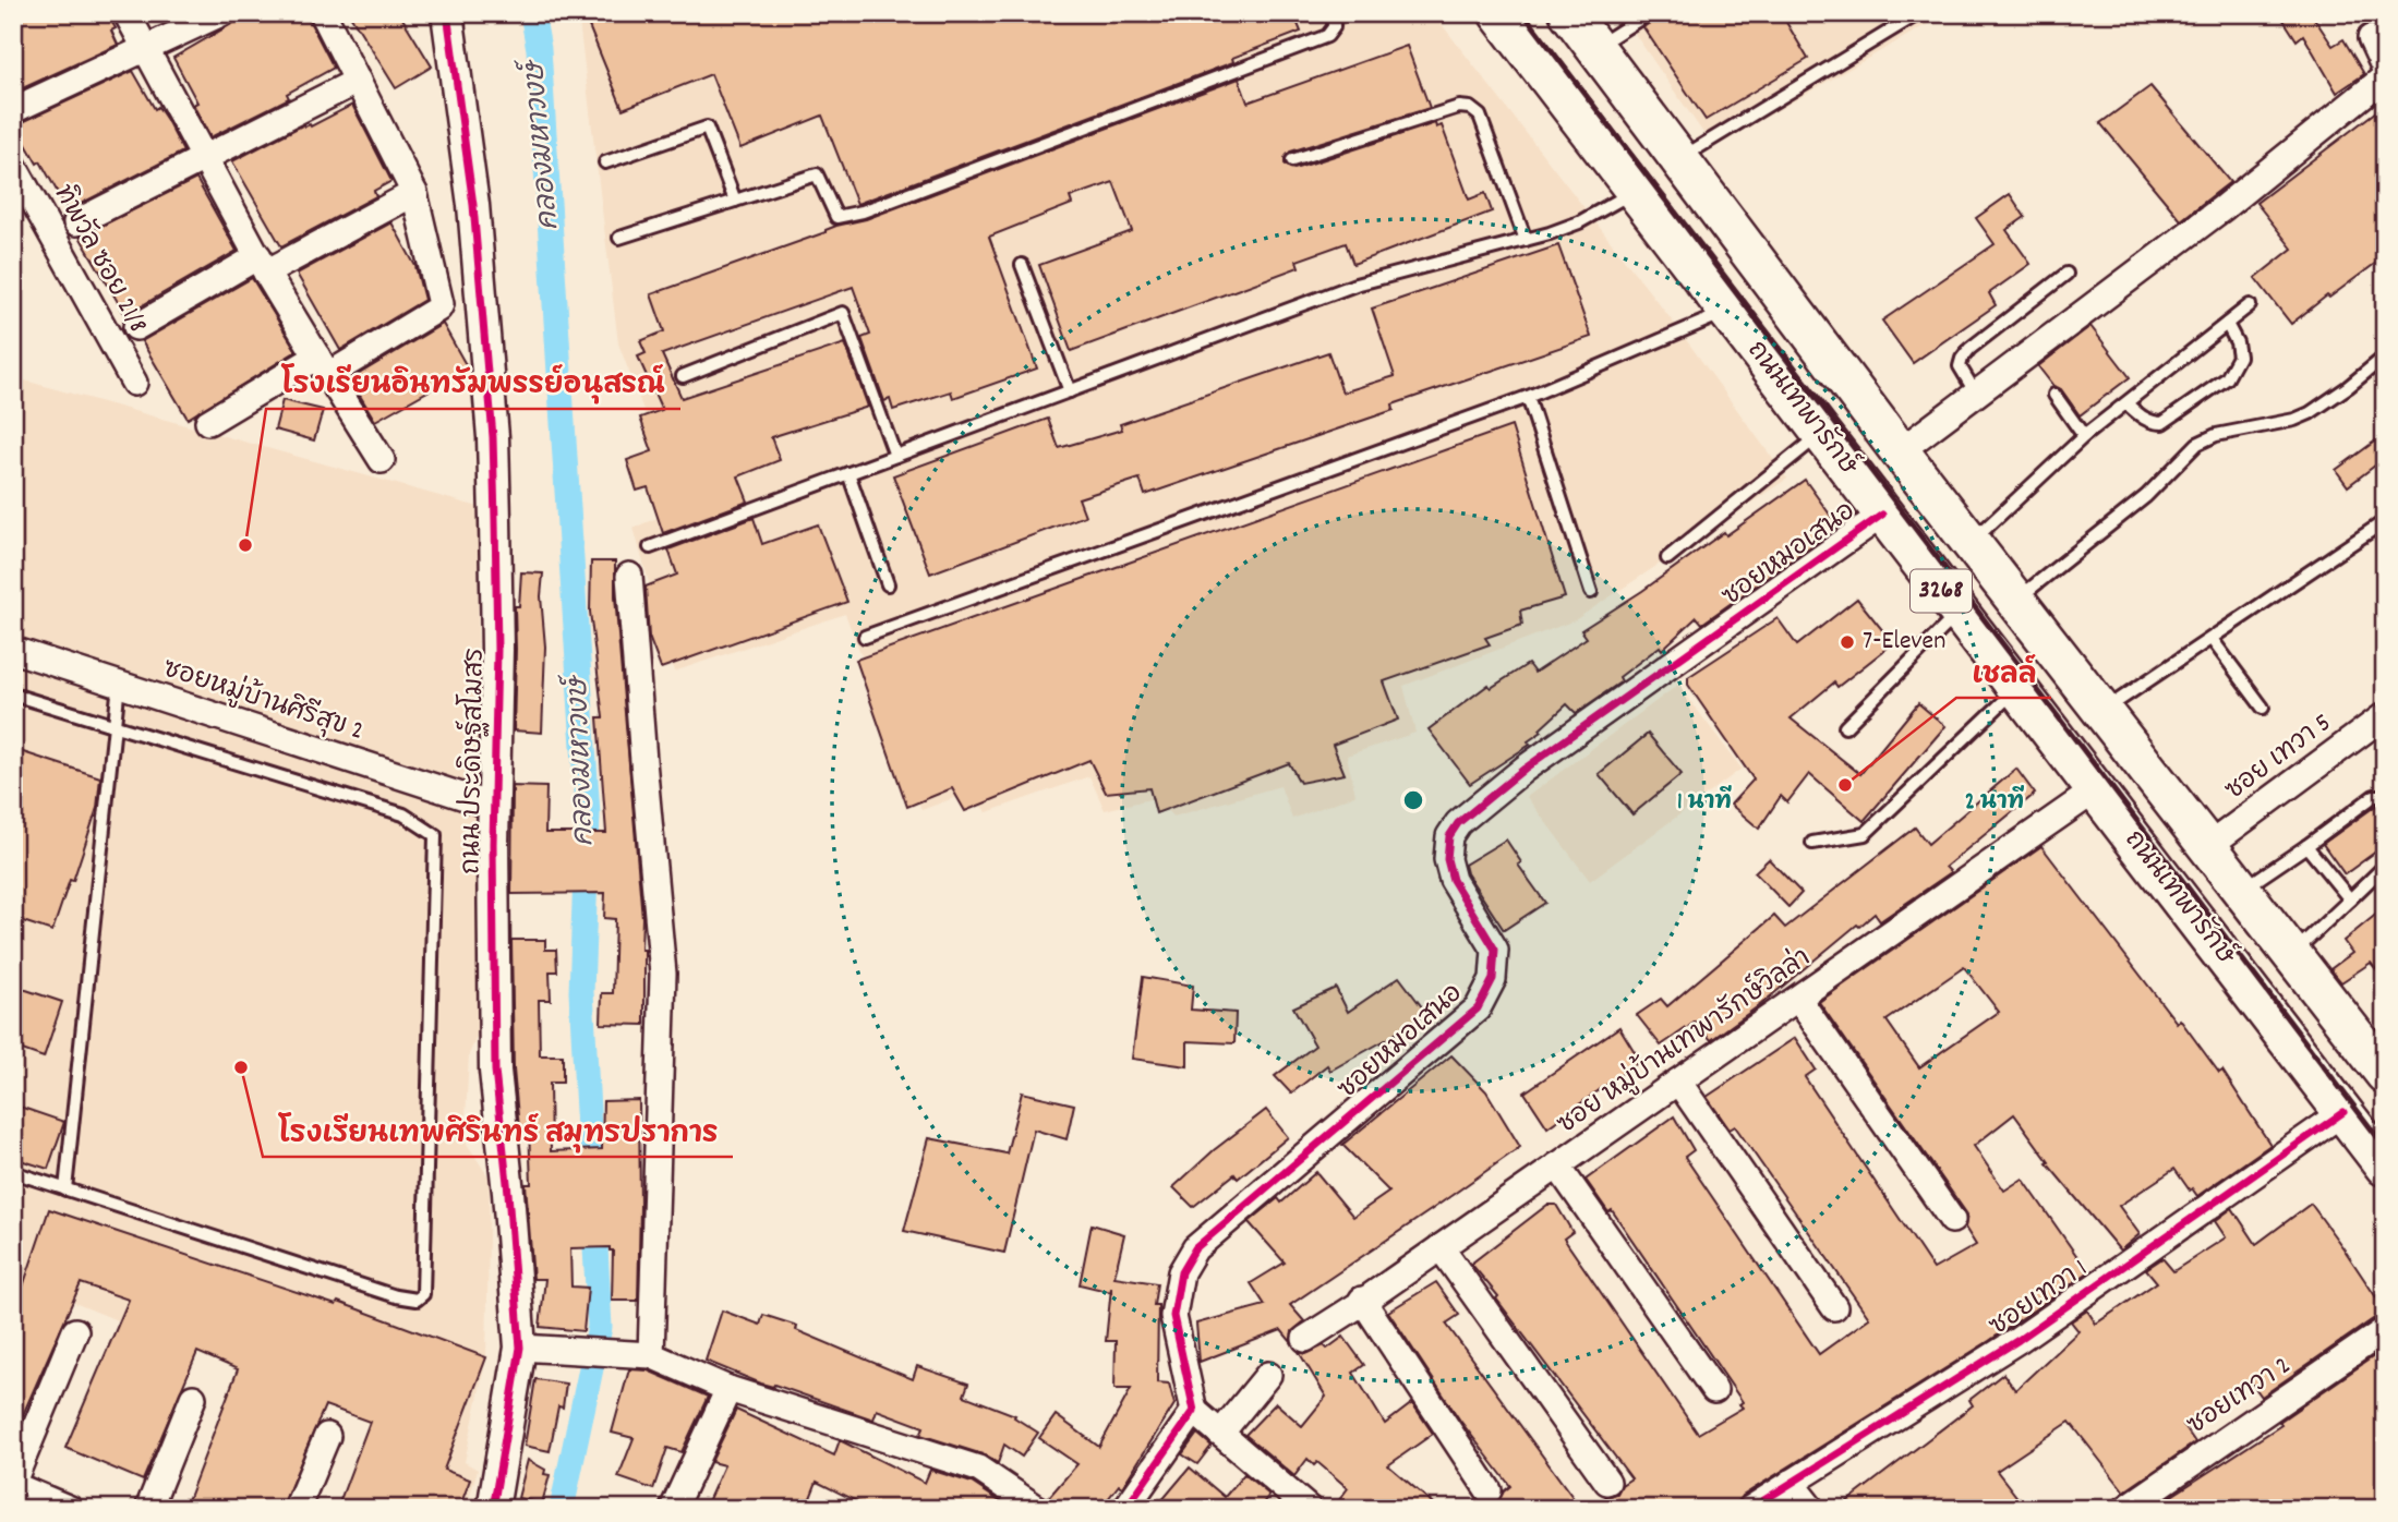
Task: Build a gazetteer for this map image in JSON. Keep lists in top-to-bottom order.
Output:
{
  "streets": {
    "main road": ["ถนนเทพารักษ์", "3268"],
    "street": [
      "ทิพวัล ซอย 21/8",
      "ซอยหมอเสนอ",
      "ซอยหมู่บ้านศิรีสุข 2",
      "ซอย เทวา 5",
      "ถนน ประดิษฐ์สโมสร",
      "ซอย หมู่บ้านเทพารักษ์วิลล่า",
      "ซอยเทวา 1",
      "ซอยเทวา 2"
    ]
  },
  "crossings": [
    ["ถนนเทพารักษ์", "ซอยหมอเสนอ"],
    ["ถนนเทพารักษ์", "ซอย เทวา 5"],
    ["ถนนเทพารักษ์", "ซอย หมู่บ้านเทพารักษ์วิลล่า"],
    ["ถนนเทพารักษ์", "ซอยเทวา 1"],
    ["ซอยหมู่บ้านศิรีสุข 2", "ถนน ประดิษฐ์สโมสร"]
  ],
  "water": ["คลองมหาวงษ์"],
  "places": [
    "โรงเรียนอินทรัมพรรย์อนุสรณ์",
    "7-Eleven",
    "เชลล์",
    "โรงเรียนเทพศิรินทร์ สมุทรปราการ"
  ],
  "rings": ["1 นาที", "2 นาที"]
}
